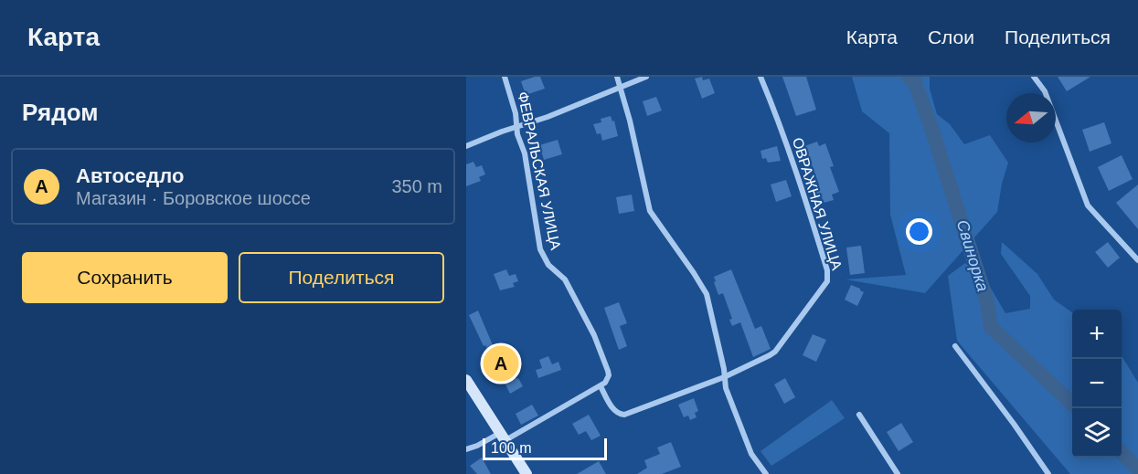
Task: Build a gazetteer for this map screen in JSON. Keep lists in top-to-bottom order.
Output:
{
  "streets": {
    "street": ["ФЕВРАЛЬСКАЯ УЛИЦА", "ОВРАЖНАЯ УЛИЦА"]
  },
  "crossings": [
    ["ФЕВРАЛЬСКАЯ УЛИЦА", "ОВРАЖНАЯ УЛИЦА"]
  ],
  "water": ["Свинорка"],
  "scale_bar": "100 m",
  "north": "left",
  "page": {
    "header": "Карта",
    "nav": ["Карта", "Слои", "Поделиться"],
    "heading": "Рядом",
    "list": [
      {
        "mark": "A",
        "name": "Автоседло",
        "note": "Магазин · Боровское шоссе",
        "value": "350 m"
      }
    ],
    "buttons": ["Сохранить", "Поделиться"],
    "map_buttons": ["+", "−"],
    "pins": "A",
    "scale": "100 m"
  }
}
